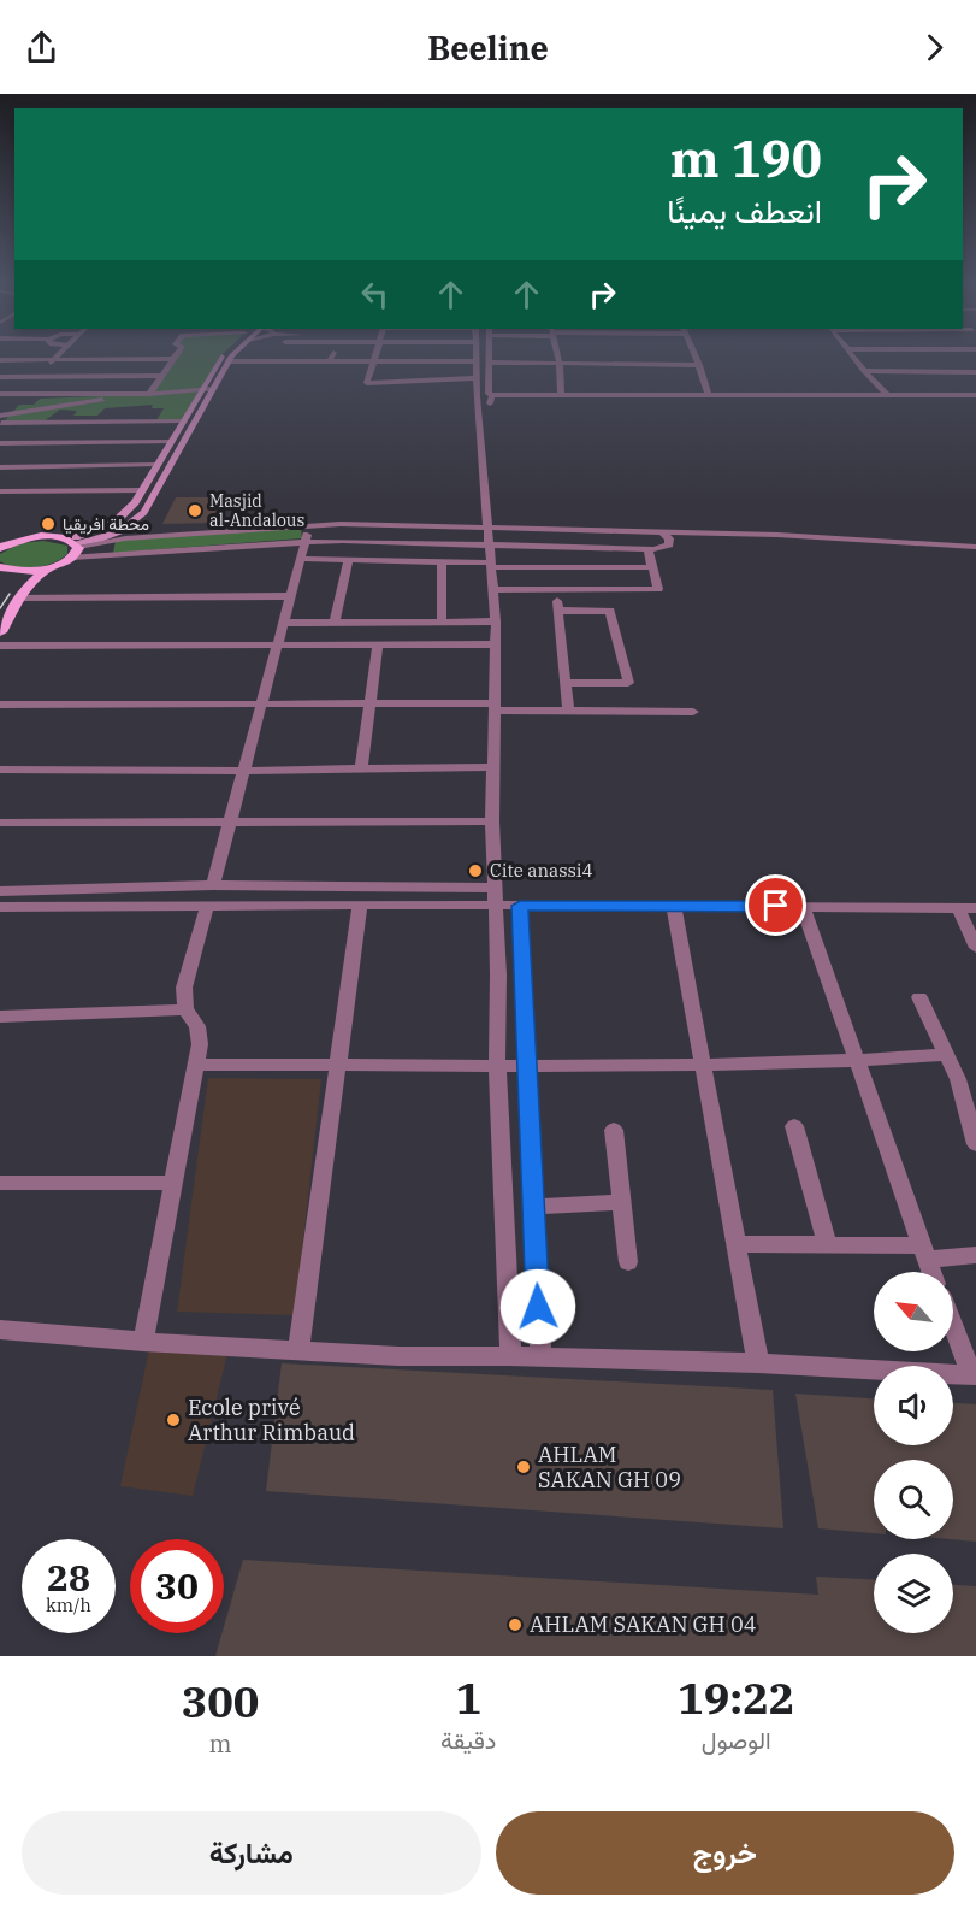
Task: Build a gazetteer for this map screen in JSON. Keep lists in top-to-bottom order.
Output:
{
  "places": [
    "Masjid al-Andalous",
    "محطة افريقيا",
    "Cite anassi4",
    "Ecole privé Arthur Rimbaud",
    "AHLAM SAKAN GH 09",
    "AHLAM SAKAN GH 04"
  ],
  "north": "top left",
  "page": {
    "header": "Beeline",
    "turn": ["190 m", "انعطف يمينًا"],
    "speed": "28 km/h",
    "limit": "30",
    "eta": [
      "19:22",
      "الوصول",
      "1",
      "دقيقة",
      "300",
      "m"
    ],
    "buttons": ["خروج", "مشاركة"]
  }
}
